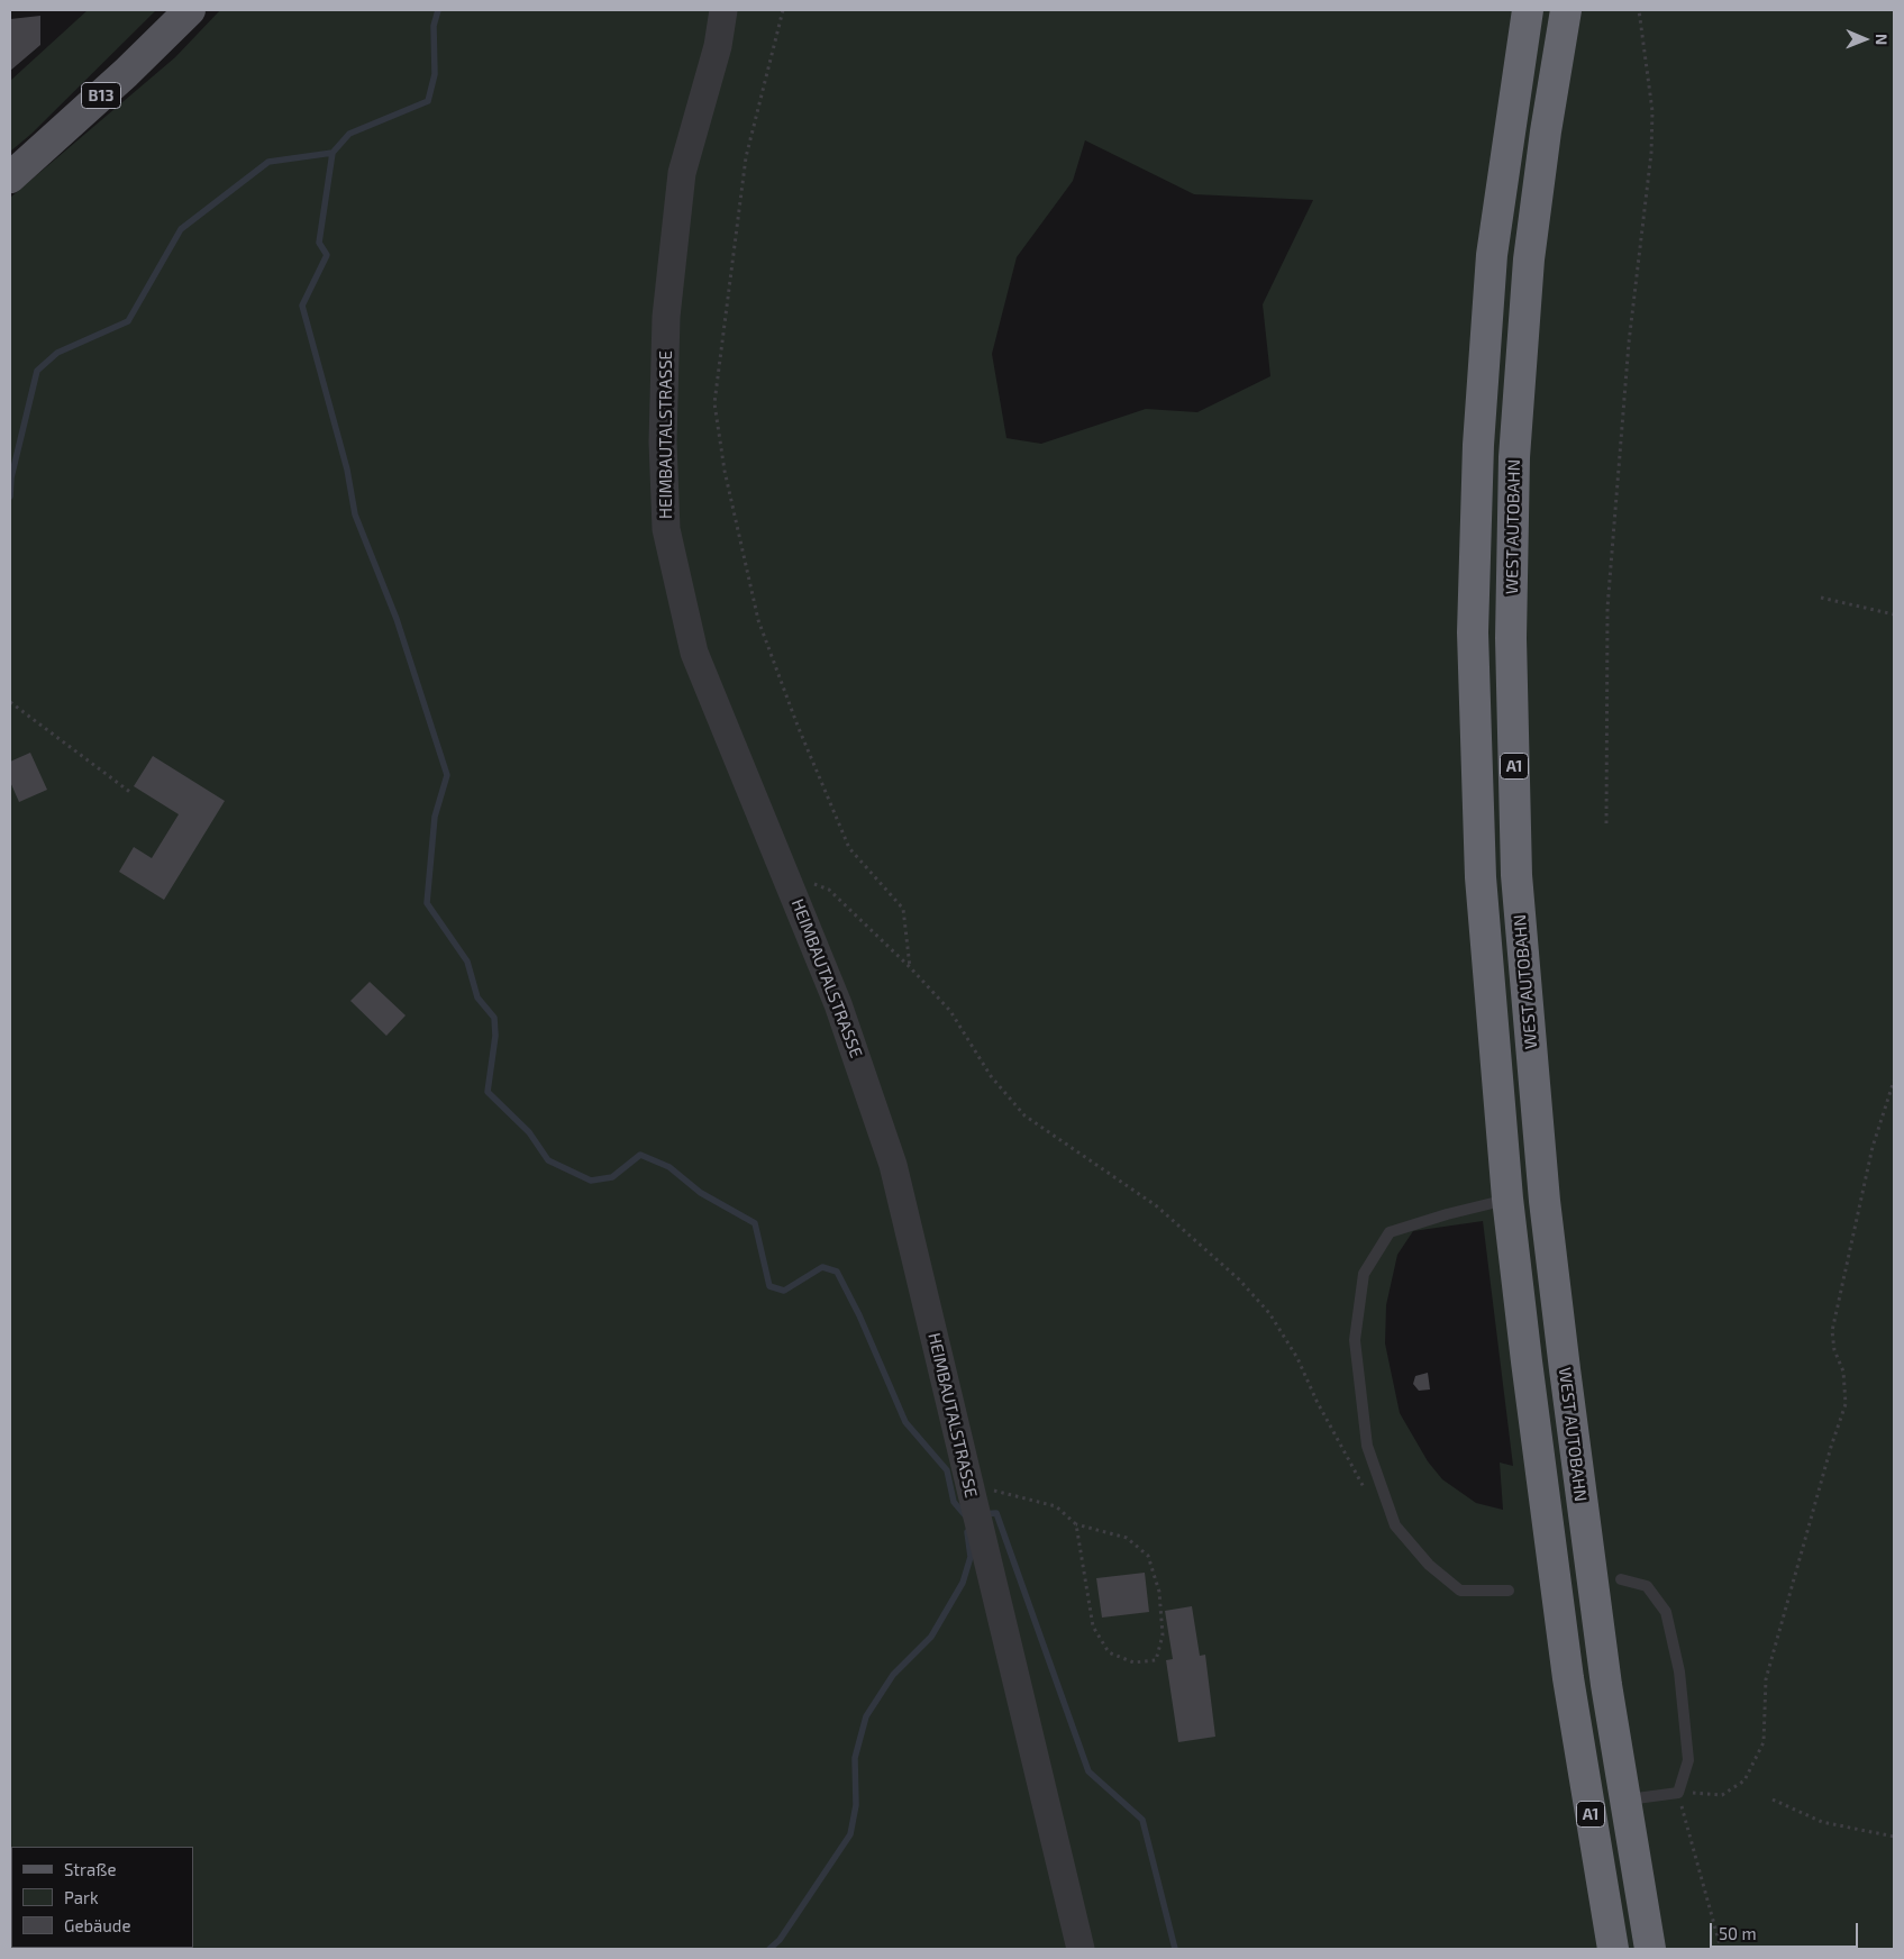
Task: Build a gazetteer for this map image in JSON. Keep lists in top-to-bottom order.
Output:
{
  "streets": {
    "highway": ["WEST AUTOBAHN", "A1"],
    "main road": ["B13"],
    "street": ["HEIMBAUTALSTRASSE"]
  },
  "legend": ["Straße", "Park", "Gebäude"],
  "scale_bar": "50 m",
  "north": "right"
}
